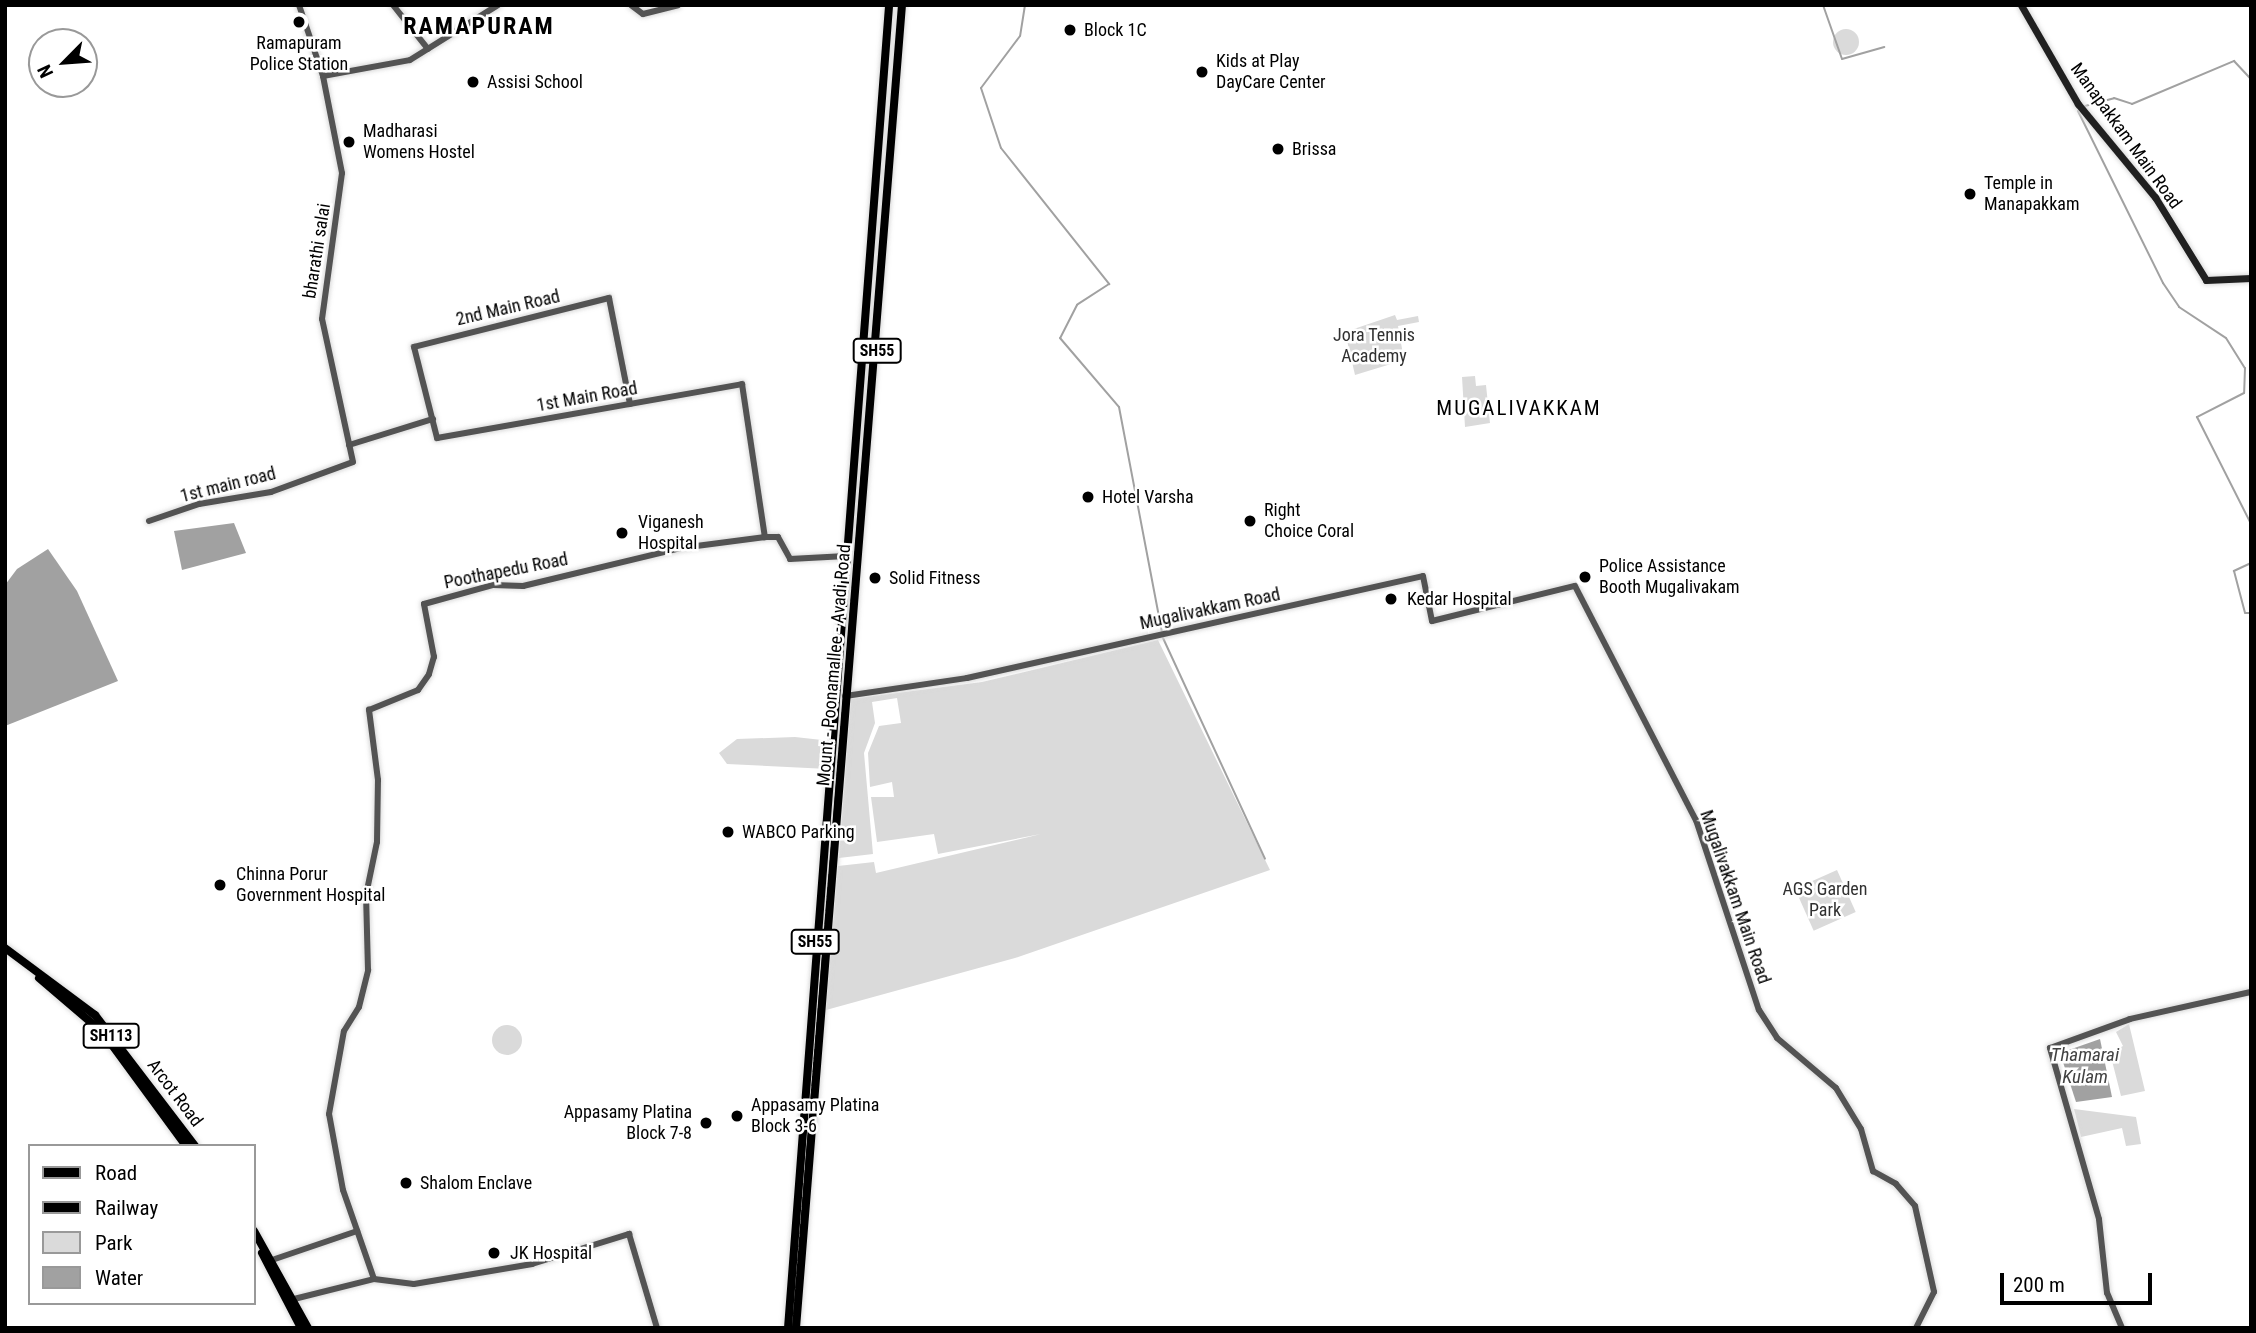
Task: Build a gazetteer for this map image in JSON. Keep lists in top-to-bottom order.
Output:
{
  "streets": {
    "main road": [
      "Manapakkam Main Road",
      "SH55",
      "Mount - Poonamallee - Avadi Road",
      "SH113",
      "Arcot Road"
    ],
    "street": [
      "bharathi salai",
      "2nd Main Road",
      "1st Main Road",
      "1st main road",
      "Poothapedu Road",
      "Mugalivakkam Road",
      "Mugalivakkam Main Road"
    ]
  },
  "crossings": [
    ["bharathi salai", "1st main road"],
    ["2nd Main Road", "1st Main Road"],
    ["1st Main Road", "Poothapedu Road"],
    ["Mugalivakkam Road", "Mount - Poonamallee - Avadi Road"],
    ["Mugalivakkam Road", "Mugalivakkam Main Road"]
  ],
  "districts": ["RAMAPURAM", "MUGALIVAKKAM"],
  "water": ["Thamarai Kulam"],
  "parks": ["Jora Tennis Academy", "AGS Garden Park"],
  "places": [
    "Ramapuram Police Station",
    "Block 1C",
    "Kids at Play DayCare Center",
    "Assisi School",
    "Madharasi Womens Hostel",
    "Brissa",
    "Temple in Manapakkam",
    "Hotel Varsha",
    "Right Choice Coral",
    "Viganesh Hospital",
    "Police Assistance Booth Mugalivakam",
    "Solid Fitness",
    "Kedar Hospital",
    "WABCO Parking",
    "Chinna Porur Government Hospital",
    "Appasamy Platina Block 3-6",
    "Appasamy Platina Block 7-8",
    "Shalom Enclave",
    "JK Hospital"
  ],
  "legend": [
    "Road",
    "Railway",
    "Park",
    "Water"
  ],
  "scale_bar": "200 m",
  "north": "bottom left"
}
